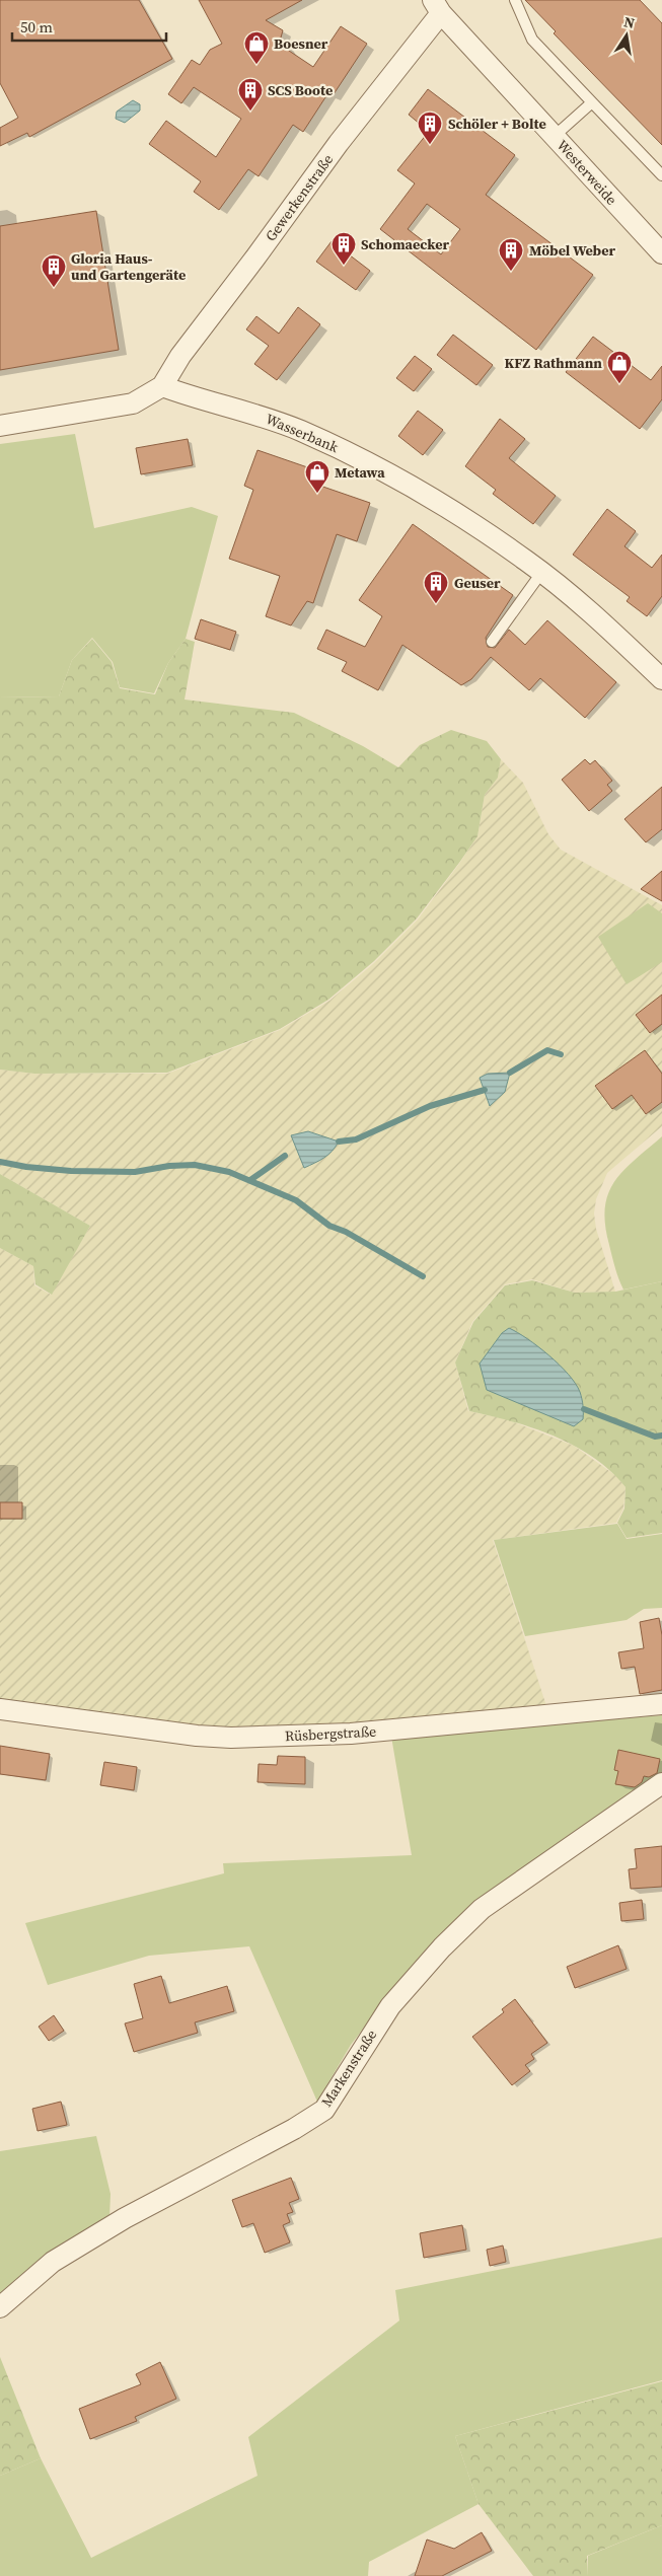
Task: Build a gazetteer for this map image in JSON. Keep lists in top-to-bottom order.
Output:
{
  "streets": {
    "street": [
      "Westerweide",
      "Gewerkenstraße",
      "Wasserbank",
      "Rüsbergstraße",
      "Markenstraße"
    ]
  },
  "crossings": [
    ["Westerweide", "Gewerkenstraße"],
    ["Gewerkenstraße", "Wasserbank"]
  ],
  "places": {
    "shop": ["Boesner", "KFZ Rathmann", "Metawa"],
    "building": [
      "SCS Boote",
      "Schöler + Bolte",
      "Schomaecker",
      "Möbel Weber",
      "Gloria Haus- und Gartengeräte",
      "Geuser"
    ]
  },
  "scale_bar": "50 m",
  "north": "top"
}
